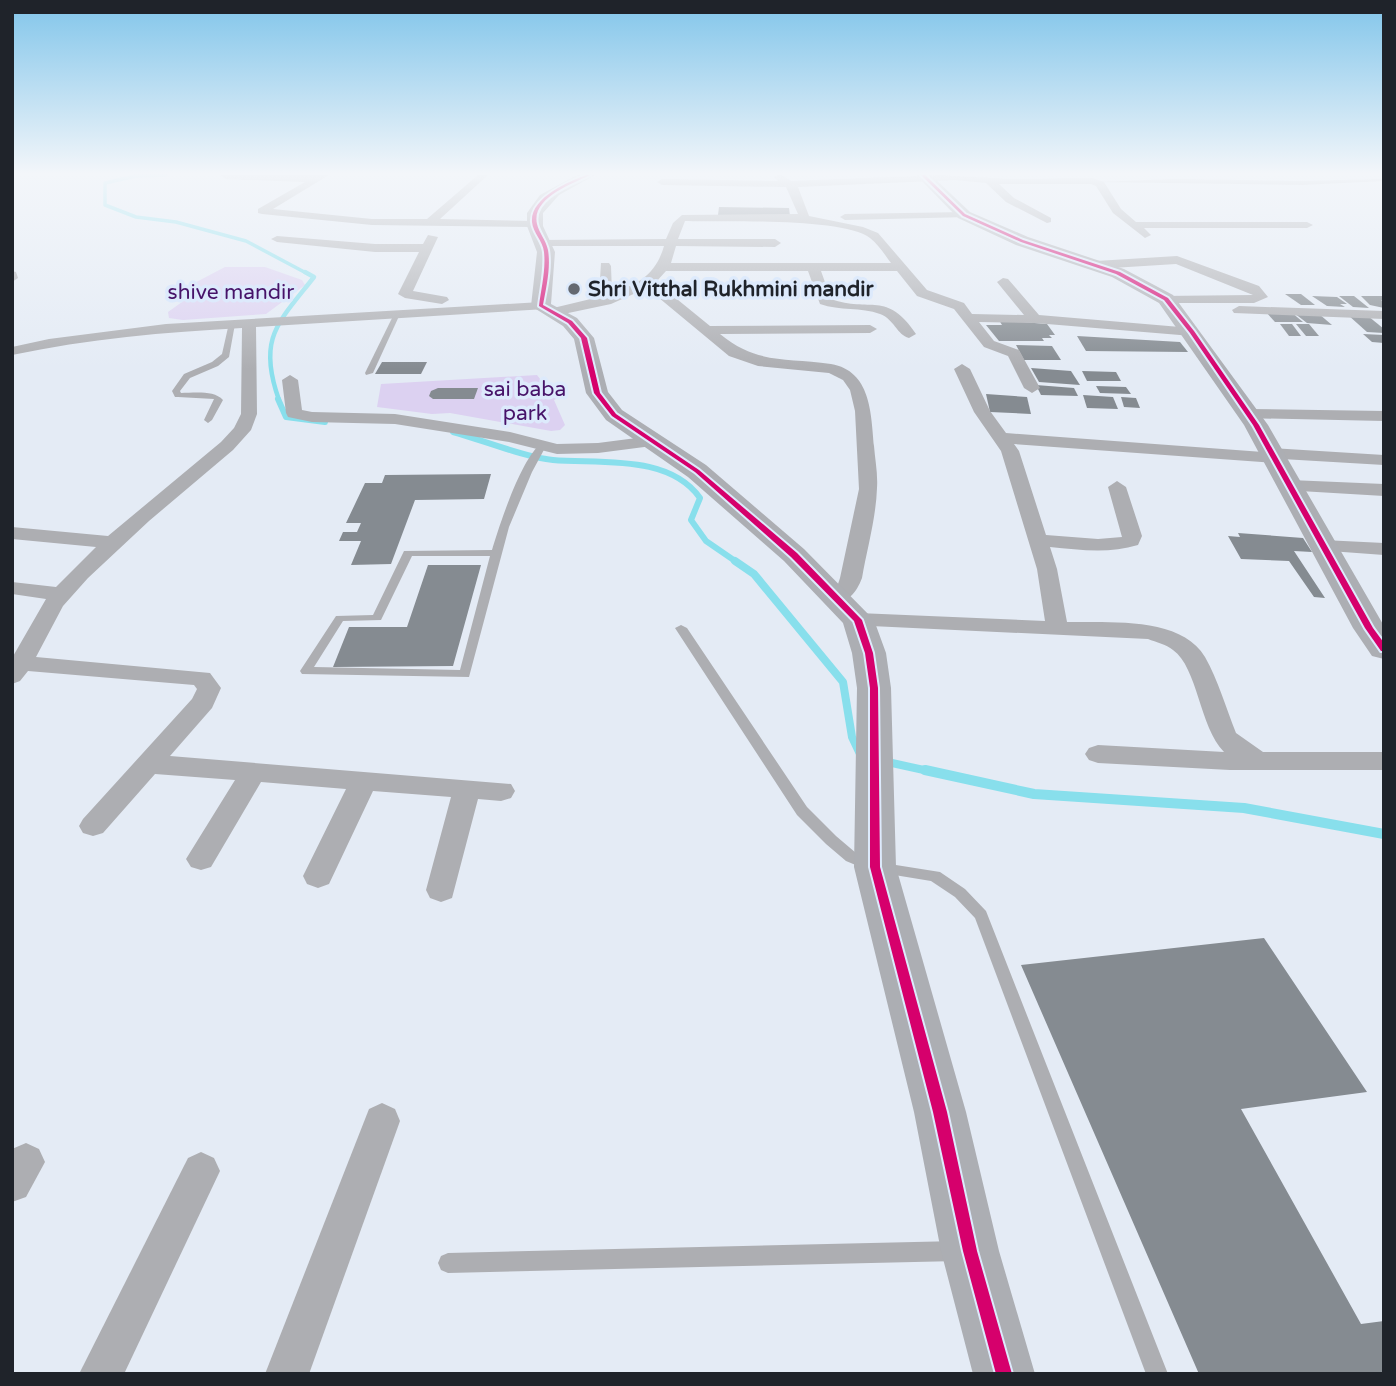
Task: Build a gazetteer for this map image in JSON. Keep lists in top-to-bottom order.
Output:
{
  "parks": ["shive mandir", "sai baba park"],
  "places": ["Shri Vitthal Rukhmini mandir"]
}
